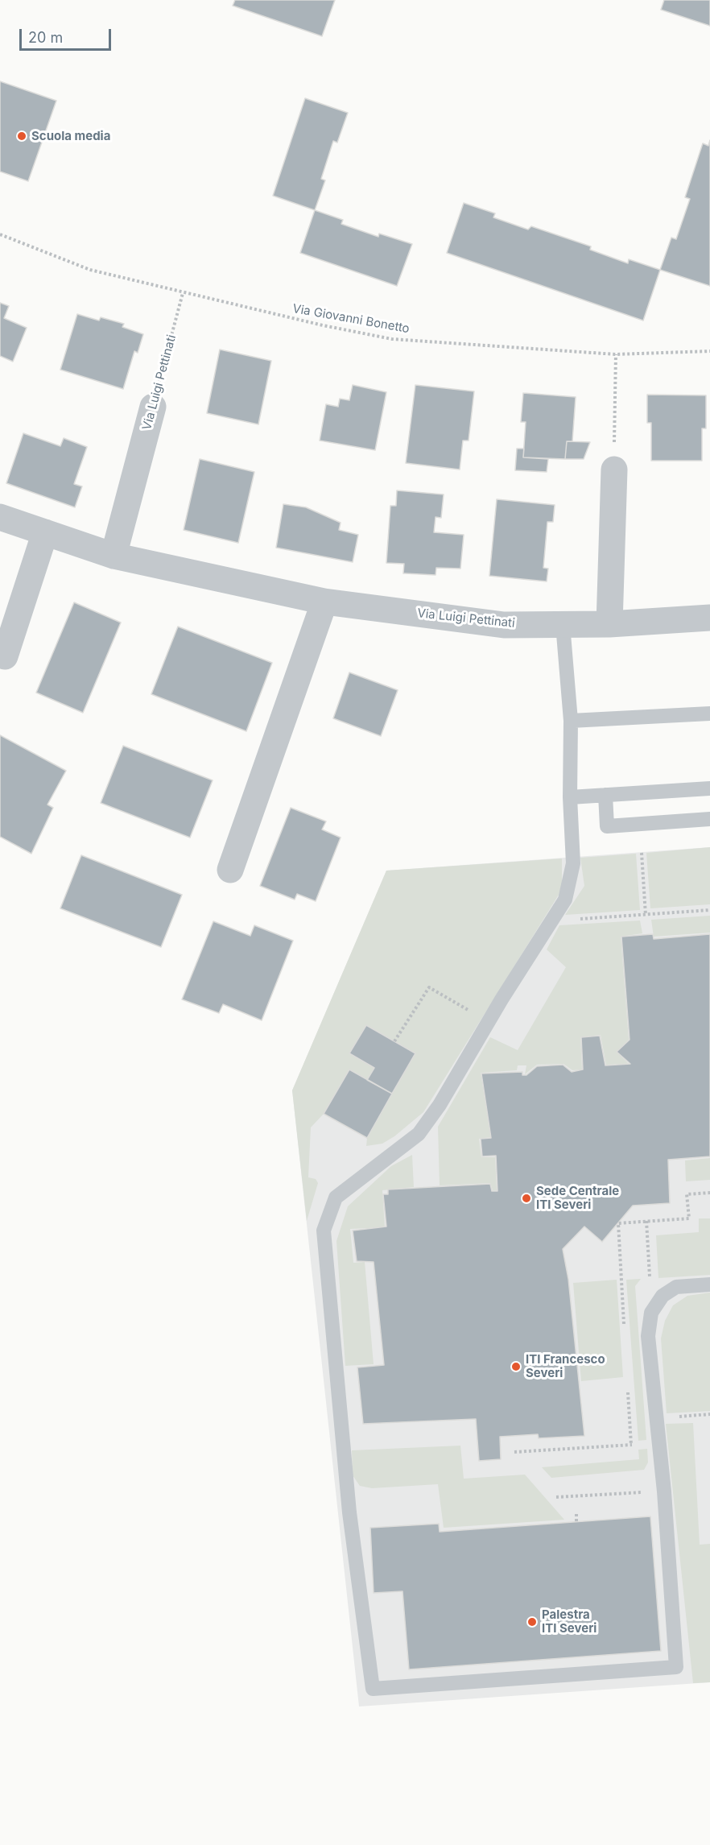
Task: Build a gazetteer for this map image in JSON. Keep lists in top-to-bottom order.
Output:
{
  "streets": {
    "street": ["Via Luigi Pettinati"],
    "path": ["Via Giovanni Bonetto"]
  },
  "crossings": [
    ["Via Giovanni Bonetto", "Via Luigi Pettinati"]
  ],
  "places": [
    "Scuola media",
    "Sede Centrale ITI Severi",
    "ITI Francesco Severi",
    "Palestra ITI Severi"
  ],
  "scale_bar": "20 m"
}
